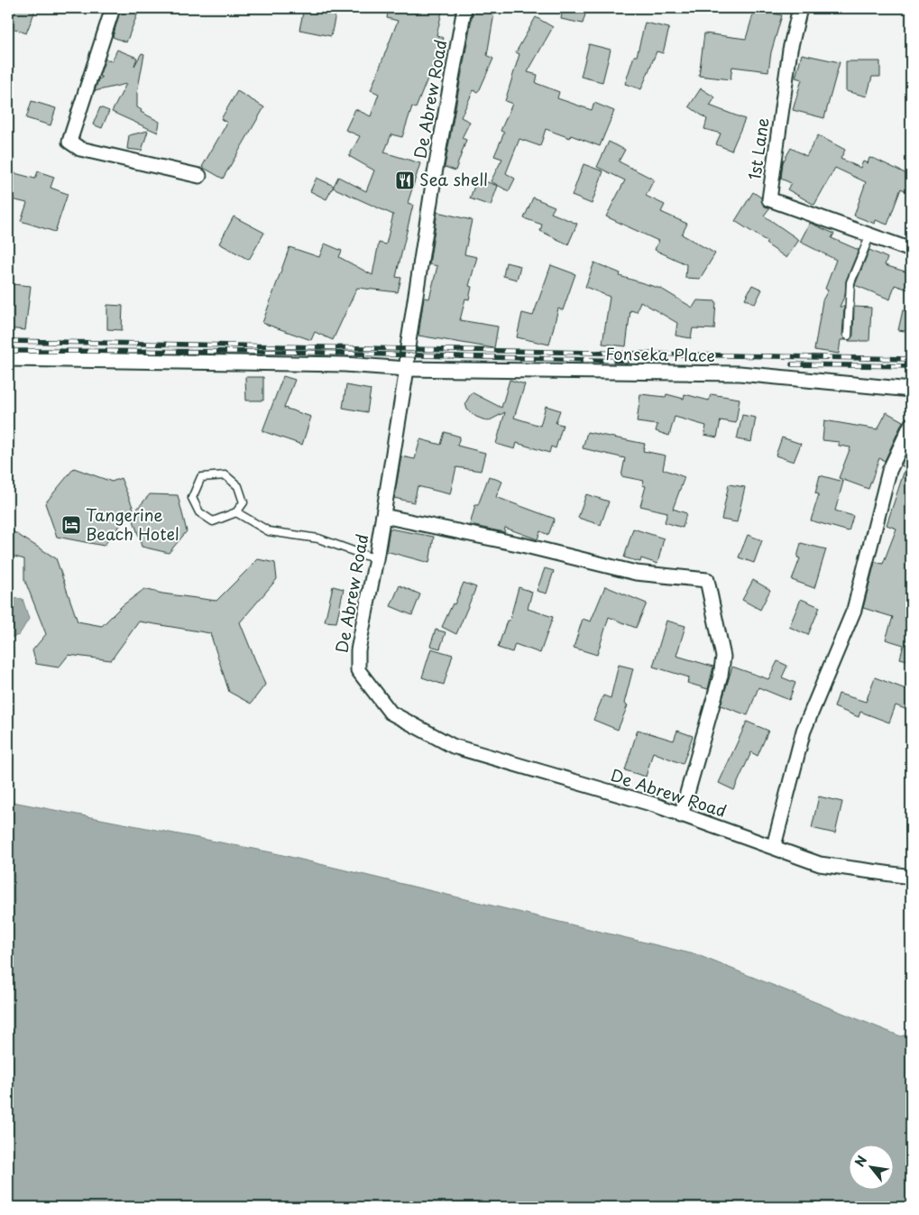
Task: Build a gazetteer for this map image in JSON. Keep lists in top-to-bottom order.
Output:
{
  "streets": {
    "street": ["De Abrew Road", "1st Lane", "Fonseka Place"]
  },
  "crossings": [
    ["De Abrew Road", "Fonseka Place"]
  ],
  "places": {
    "restaurant": ["Sea shell"],
    "hotel": ["Tangerine Beach Hotel"]
  },
  "north": "top left"
}
